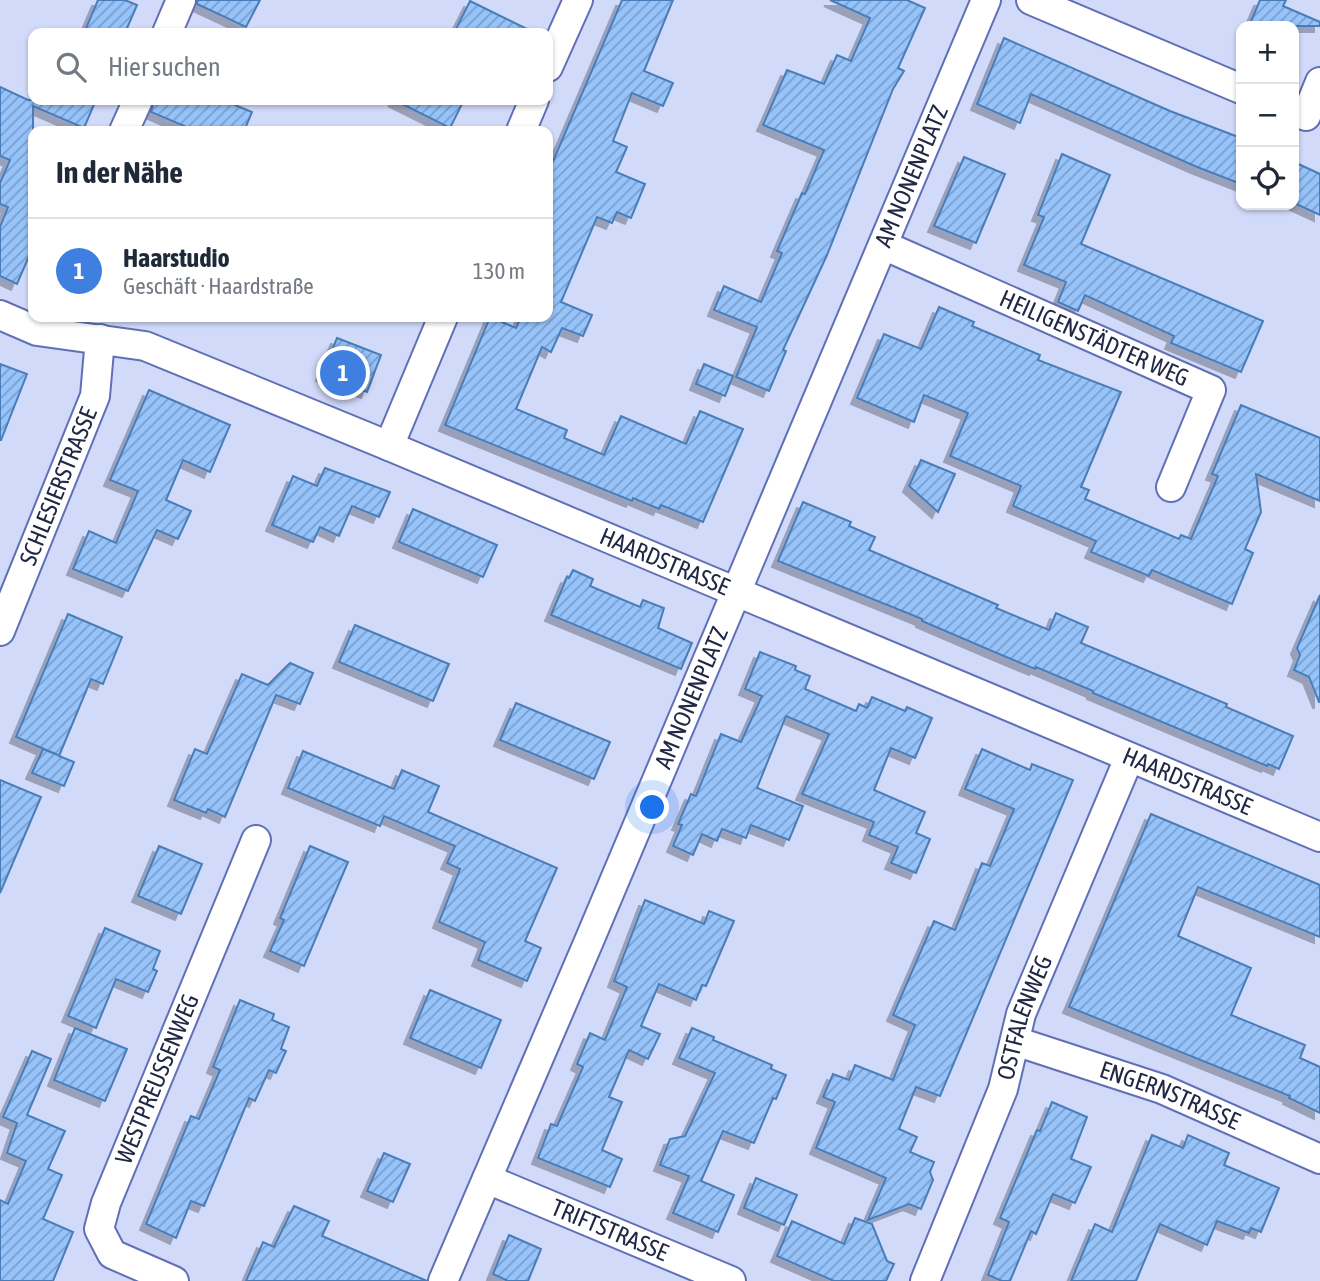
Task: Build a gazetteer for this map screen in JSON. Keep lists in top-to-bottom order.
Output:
{
  "streets": {
    "street": [
      "AM NONENPLATZ",
      "HEILIGENSTÄDTER WEG",
      "SCHLESIERSTRASSE",
      "HAARDSTRASSE",
      "OSTFALENWEG",
      "WESTPREUSSENWEG",
      "ENGERNSTRASSE",
      "TRIFTSTRASSE"
    ]
  },
  "crossings": [
    ["AM NONENPLATZ", "HEILIGENSTÄDTER WEG"],
    ["AM NONENPLATZ", "HAARDSTRASSE"],
    ["AM NONENPLATZ", "TRIFTSTRASSE"],
    ["SCHLESIERSTRASSE", "HAARDSTRASSE"],
    ["HAARDSTRASSE", "OSTFALENWEG"],
    ["OSTFALENWEG", "ENGERNSTRASSE"]
  ],
  "page": {
    "map_buttons": ["+", "−"],
    "search": "Hier suchen",
    "heading": "In der Nähe",
    "list": [
      {
        "mark": "1",
        "name": "Haarstudio",
        "note": "Geschäft · Haardstraße",
        "value": "130 m"
      }
    ],
    "pins": "1"
  }
}
